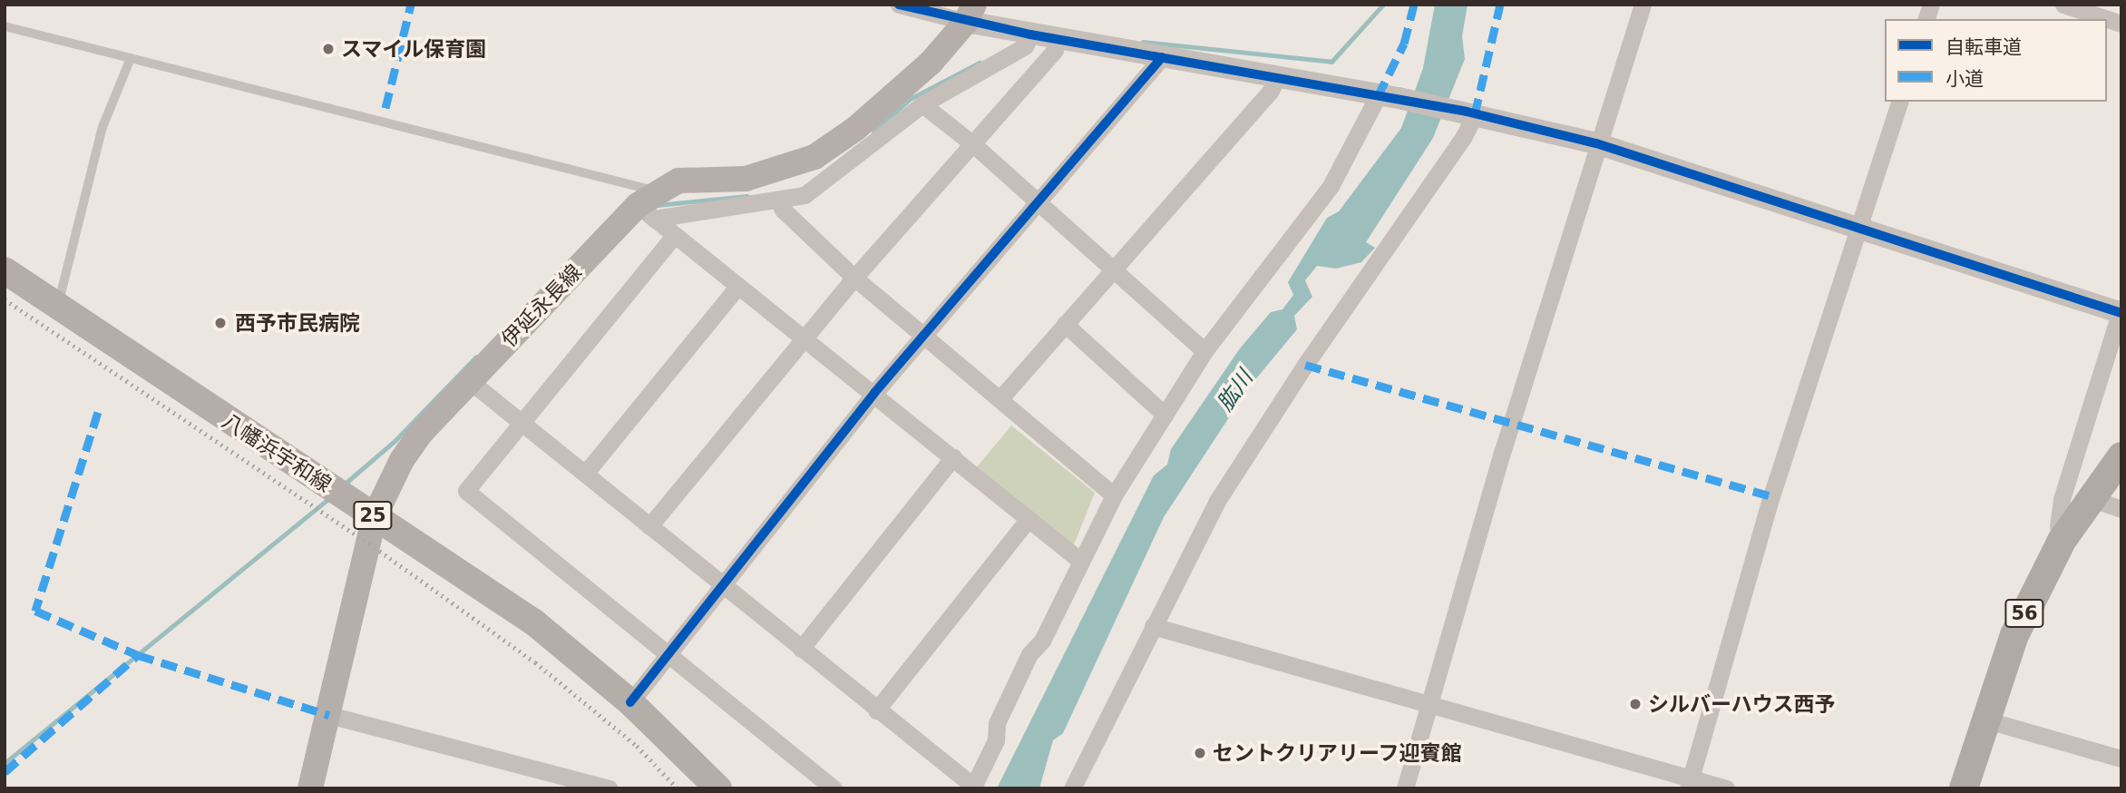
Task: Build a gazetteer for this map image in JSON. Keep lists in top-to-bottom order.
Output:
{
  "streets": {
    "highway": ["56"],
    "main road": ["伊延永長線", "八幡浜宇和線", "25"]
  },
  "crossings": [
    ["伊延永長線", "八幡浜宇和線"]
  ],
  "water": ["肱川"],
  "places": [
    "スマイル保育園",
    "西予市民病院",
    "シルバーハウス西予",
    "セントクリアリーフ迎賓館"
  ],
  "legend": ["自転車道", "小道"]
}
